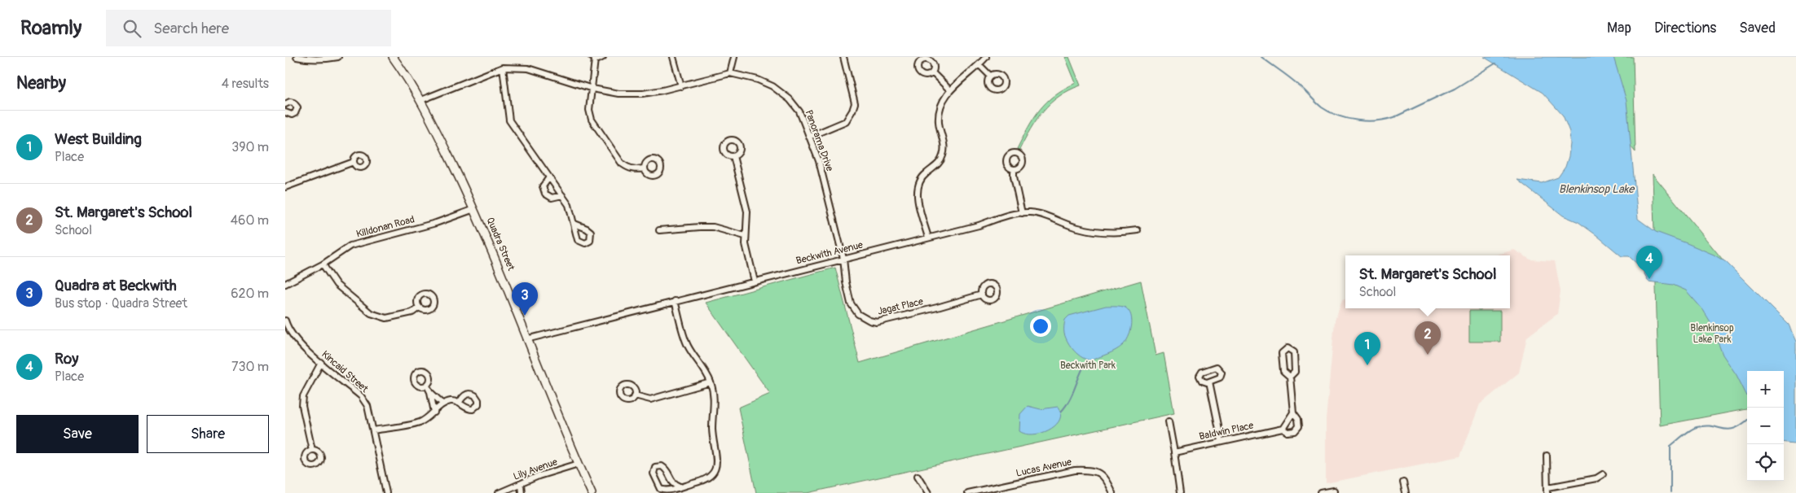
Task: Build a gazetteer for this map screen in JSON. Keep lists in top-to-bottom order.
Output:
{
  "streets": {
    "main road": ["Quadra Street"],
    "street": [
      "Panorama Drive",
      "Killdonan Road",
      "Beckwith Avenue",
      "Jagat Place",
      "Kincaid Street",
      "Baldwin Place",
      "Lucas Avenue",
      "Lily Avenue"
    ]
  },
  "crossings": [
    ["Panorama Drive", "Quadra Street"],
    ["Panorama Drive", "Beckwith Avenue"],
    ["Panorama Drive", "Jagat Place"],
    ["Killdonan Road", "Quadra Street"],
    ["Quadra Street", "Beckwith Avenue"],
    ["Quadra Street", "Lily Avenue"],
    ["Beckwith Avenue", "Jagat Place"]
  ],
  "water": ["Blenkinsop Lake"],
  "parks": ["Blenkinsop Lake Park", "Beckwith Park"],
  "page": {
    "header": "Roamly",
    "search": "Search here",
    "nav": ["Map", "Directions", "Saved"],
    "heading": ["Nearby", "4 results"],
    "list": [
      {
        "mark": "1",
        "name": "West Building",
        "note": "Place",
        "value": "390 m"
      },
      {
        "mark": "2",
        "name": "St. Margaret's School",
        "note": "School",
        "value": "460 m"
      },
      {
        "mark": "3",
        "name": "Quadra at Beckwith",
        "note": "Bus stop · Quadra Street",
        "value": "620 m"
      },
      {
        "mark": "4",
        "name": "Roy",
        "note": "Place",
        "value": "730 m"
      }
    ],
    "pins": [
      "4",
      "3",
      "2",
      "1"
    ],
    "popup": ["St. Margaret's School", "School"],
    "map_buttons": ["+", "−"],
    "buttons": ["Save", "Share"]
  }
}
